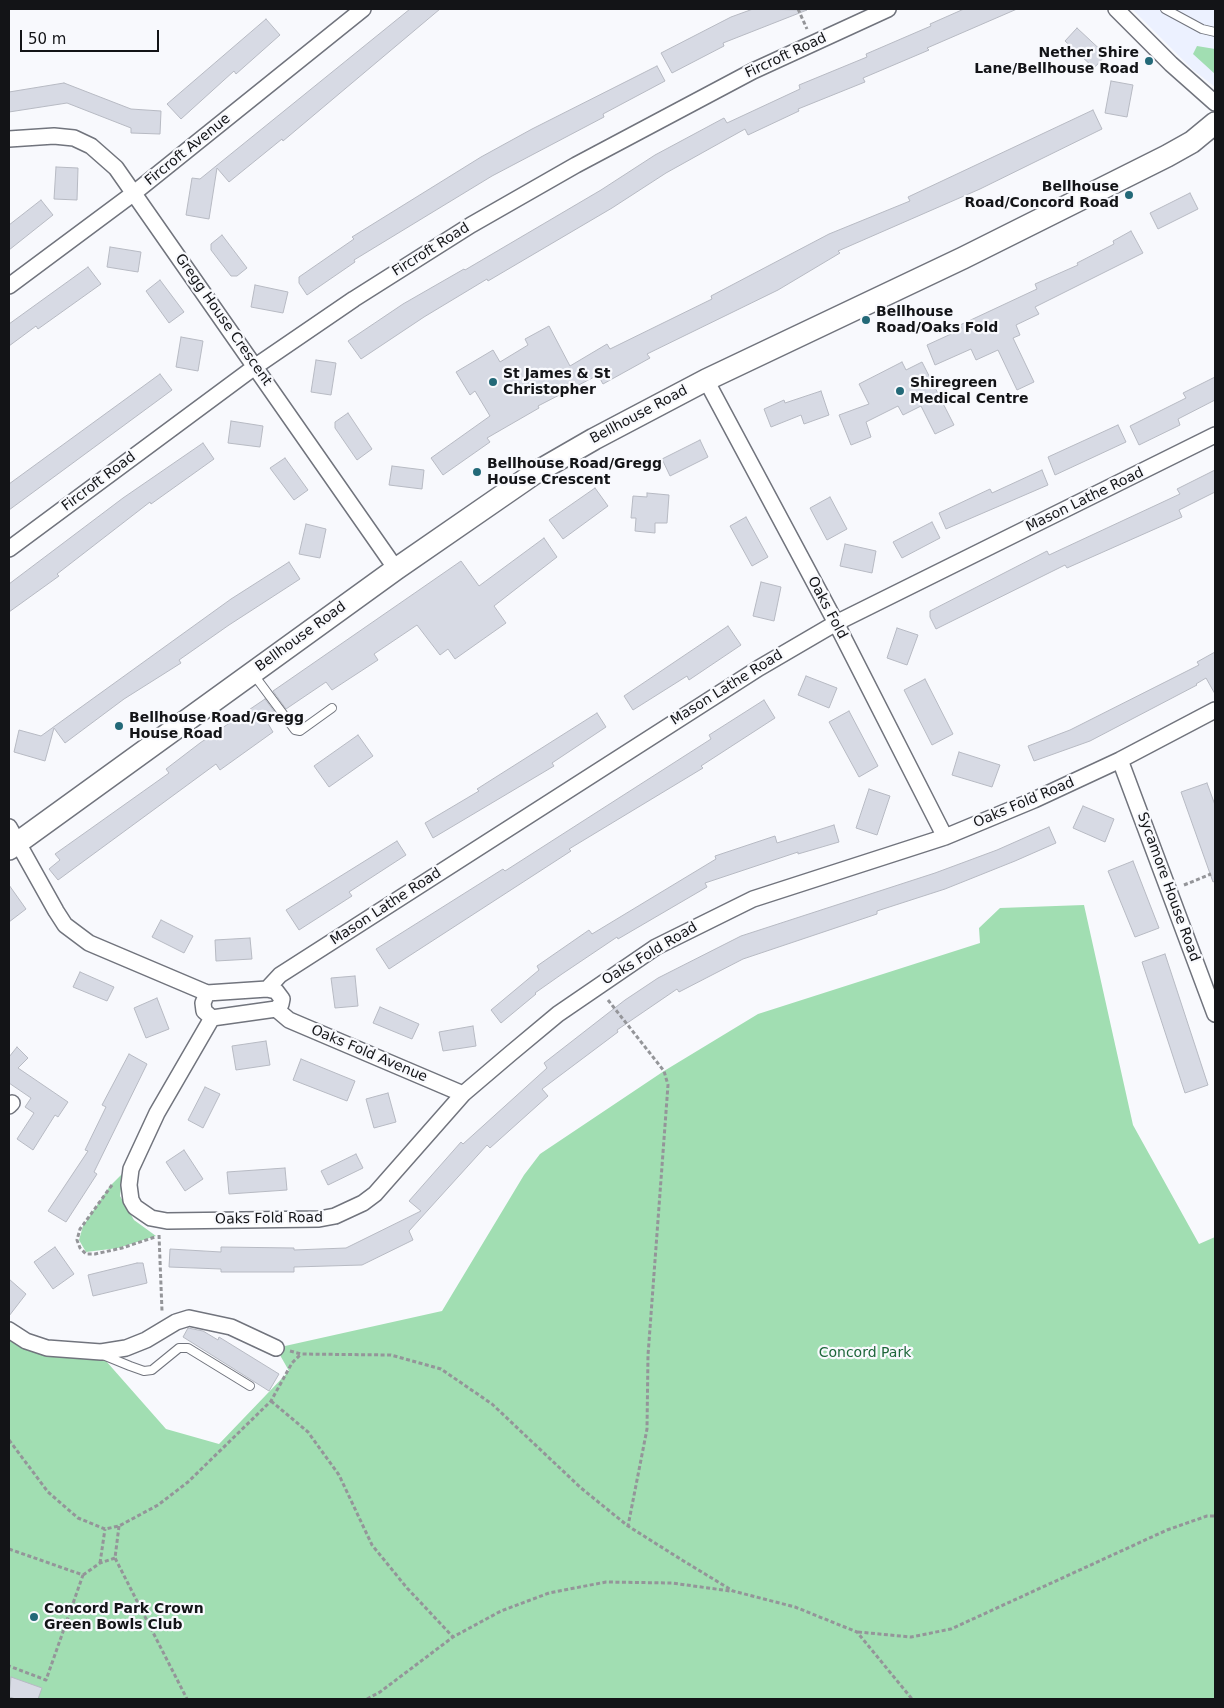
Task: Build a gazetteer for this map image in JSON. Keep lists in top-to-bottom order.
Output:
{
  "streets": {
    "main road": ["Bellhouse Road"],
    "street": [
      "Fircroft Road",
      "Fircroft Avenue",
      "Gregg House Crescent",
      "Mason Lathe Road",
      "Oaks Fold",
      "Oaks Fold Road",
      "Sycamore House Road",
      "Oaks Fold Avenue"
    ]
  },
  "crossings": [
    ["Fircroft Road", "Gregg House Crescent"],
    ["Fircroft Avenue", "Gregg House Crescent"],
    ["Gregg House Crescent", "Bellhouse Road"],
    ["Bellhouse Road", "Oaks Fold"],
    ["Mason Lathe Road", "Oaks Fold"],
    ["Oaks Fold", "Oaks Fold Road"],
    ["Oaks Fold Road", "Sycamore House Road"],
    ["Oaks Fold Road", "Oaks Fold Avenue"]
  ],
  "parks": ["Concord Park"],
  "places": [
    "Nether Shire Lane/Bellhouse Road",
    "Bellhouse Road/Concord Road",
    "Bellhouse Road/Oaks Fold",
    "St James & St Christopher",
    "Shiregreen Medical Centre",
    "Bellhouse Road/Gregg House Crescent",
    "Bellhouse Road/Gregg House Road",
    "Concord Park Crown Green Bowls Club"
  ],
  "scale_bar": "50 m"
}
